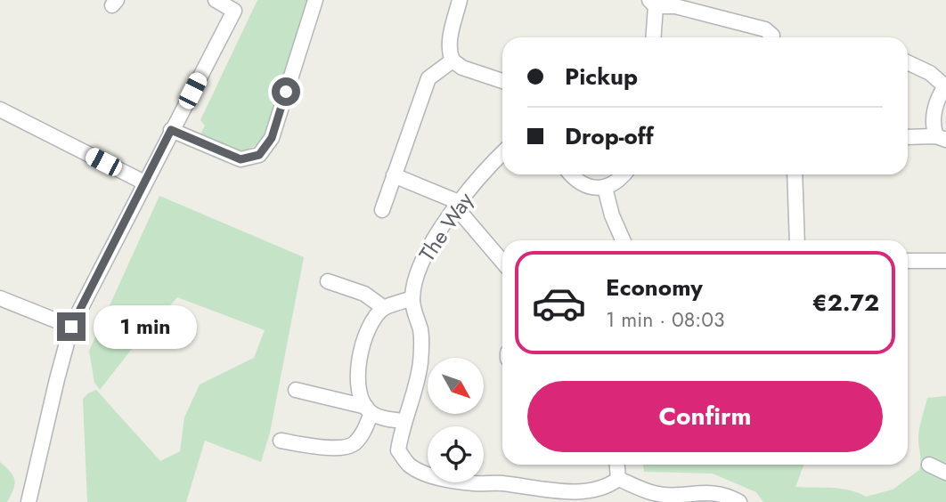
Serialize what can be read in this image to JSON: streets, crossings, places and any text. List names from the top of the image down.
{
  "streets": {
    "street": ["The Way"]
  },
  "north": "bottom right",
  "page": {
    "banner": ["Pickup", "Drop-off"],
    "list": [
      {
        "name": "Economy",
        "note": "1 min · 08:03",
        "value": "€2.72"
      }
    ],
    "bubble": "1 min",
    "buttons": "Confirm"
  }
}
